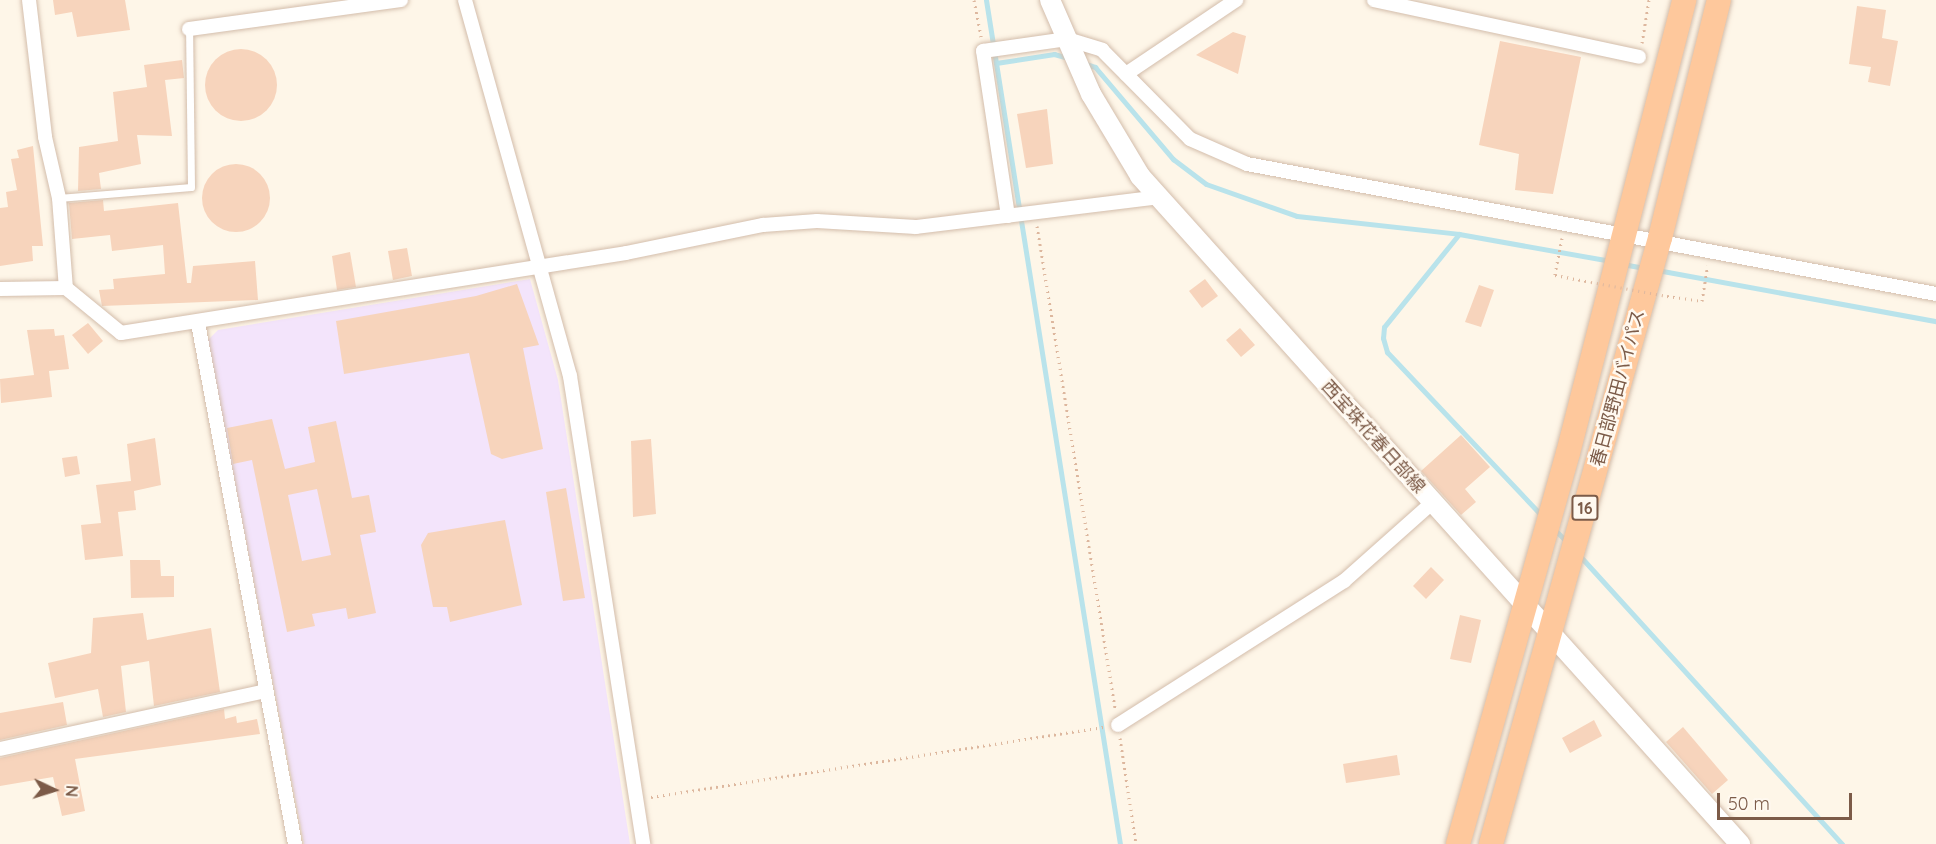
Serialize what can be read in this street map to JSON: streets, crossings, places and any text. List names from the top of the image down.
{
  "streets": {
    "highway": ["春日部野田バイパス", "16"],
    "main road": ["西宝珠花春日部線"]
  },
  "crossings": [
    ["春日部野田バイパス", "西宝珠花春日部線"]
  ],
  "scale_bar": "50 m",
  "north": "right"
}
